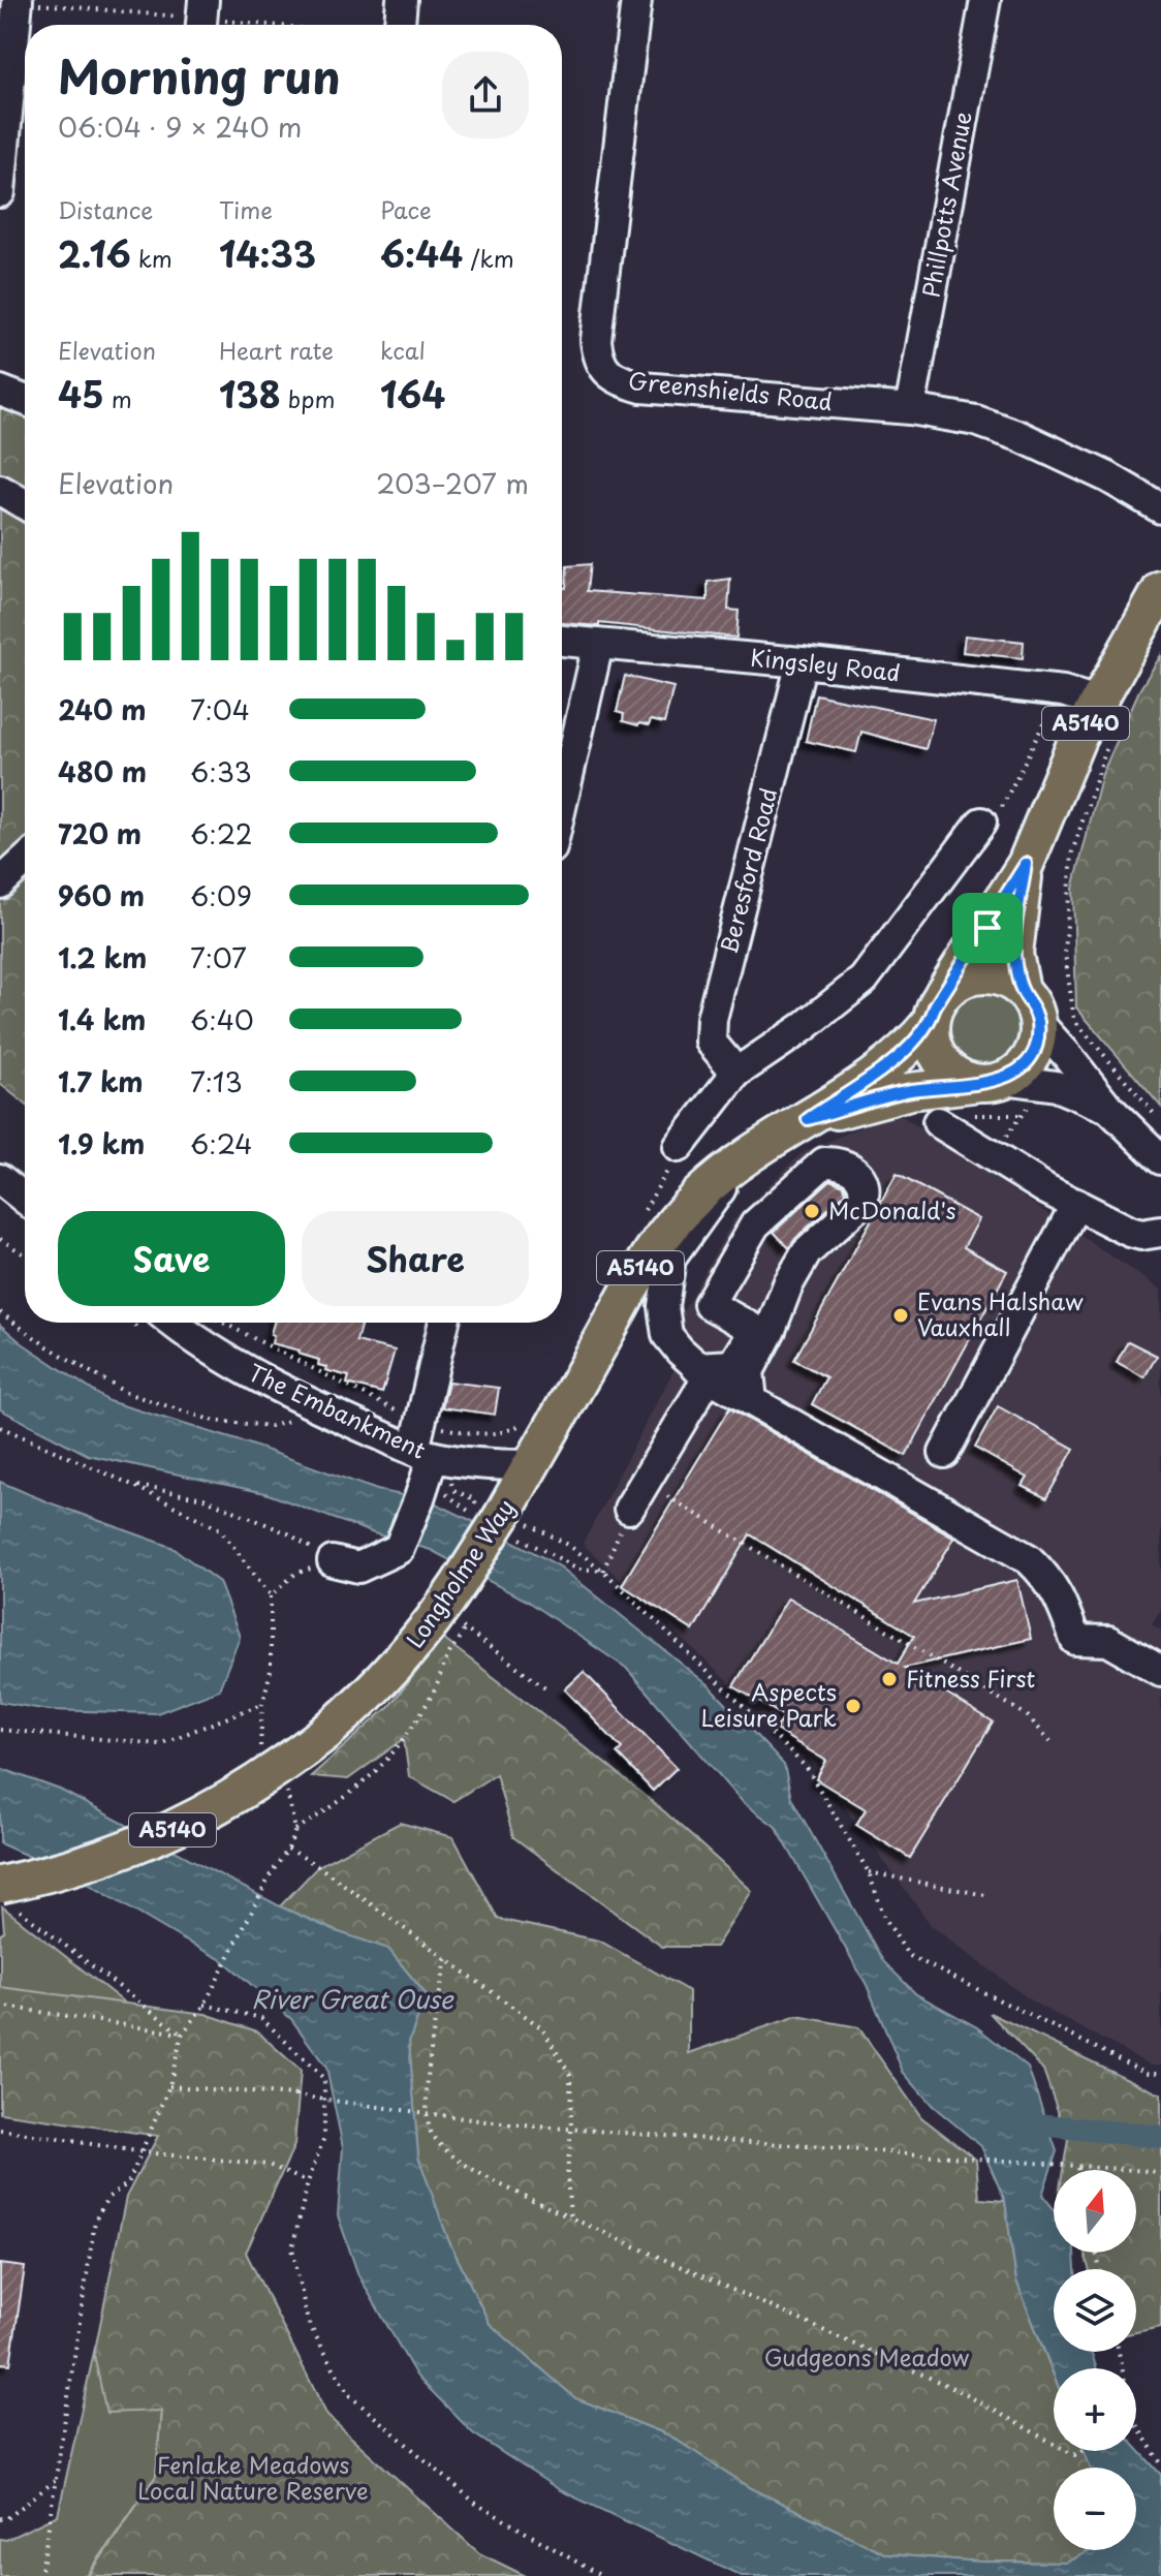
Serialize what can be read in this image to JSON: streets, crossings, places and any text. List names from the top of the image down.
{
  "streets": {
    "main road": ["A5140", "Longholme Way"],
    "street": [
      "Phillpotts Avenue",
      "Greenshields Road",
      "Kingsley Road",
      "Beresford Road",
      "The Embankment"
    ]
  },
  "crossings": [
    ["Phillpotts Avenue", "Greenshields Road"],
    ["Kingsley Road", "A5140"],
    ["Kingsley Road", "Beresford Road"],
    ["A5140", "The Embankment"],
    ["A5140", "Longholme Way"],
    ["The Embankment", "Longholme Way"]
  ],
  "water": ["River Great Ouse"],
  "parks": ["Gudgeons Meadow", "Fenlake Meadows Local Nature Reserve"],
  "places": [
    "McDonald's",
    "Evans Halshaw Vauxhall",
    "Fitness First",
    "Aspects Leisure Park"
  ],
  "north": "top",
  "page": {
    "heading": ["Morning run", "06:04 · 9 × 240 m"],
    "stats": [
      ["Distance", "2.16 km"],
      ["Time", "14:33"],
      ["Pace", "6:44 /km"],
      ["Elevation", "45 m"],
      ["Heart rate", "138 bpm"],
      ["kcal", "164"]
    ],
    "chart": ["Elevation", "203–207 m"],
    "list": [
      {
        "name": "240 m",
        "note": "7:04"
      },
      {
        "name": "480 m",
        "note": "6:33"
      },
      {
        "name": "720 m",
        "note": "6:22"
      },
      {
        "name": "960 m",
        "note": "6:09"
      },
      {
        "name": "1.2 km",
        "note": "7:07"
      },
      {
        "name": "1.4 km",
        "note": "6:40"
      },
      {
        "name": "1.7 km",
        "note": "7:13"
      },
      {
        "name": "1.9 km",
        "note": "6:24"
      }
    ],
    "buttons": ["Save", "Share"],
    "map_buttons": ["+", "−"]
  }
}
